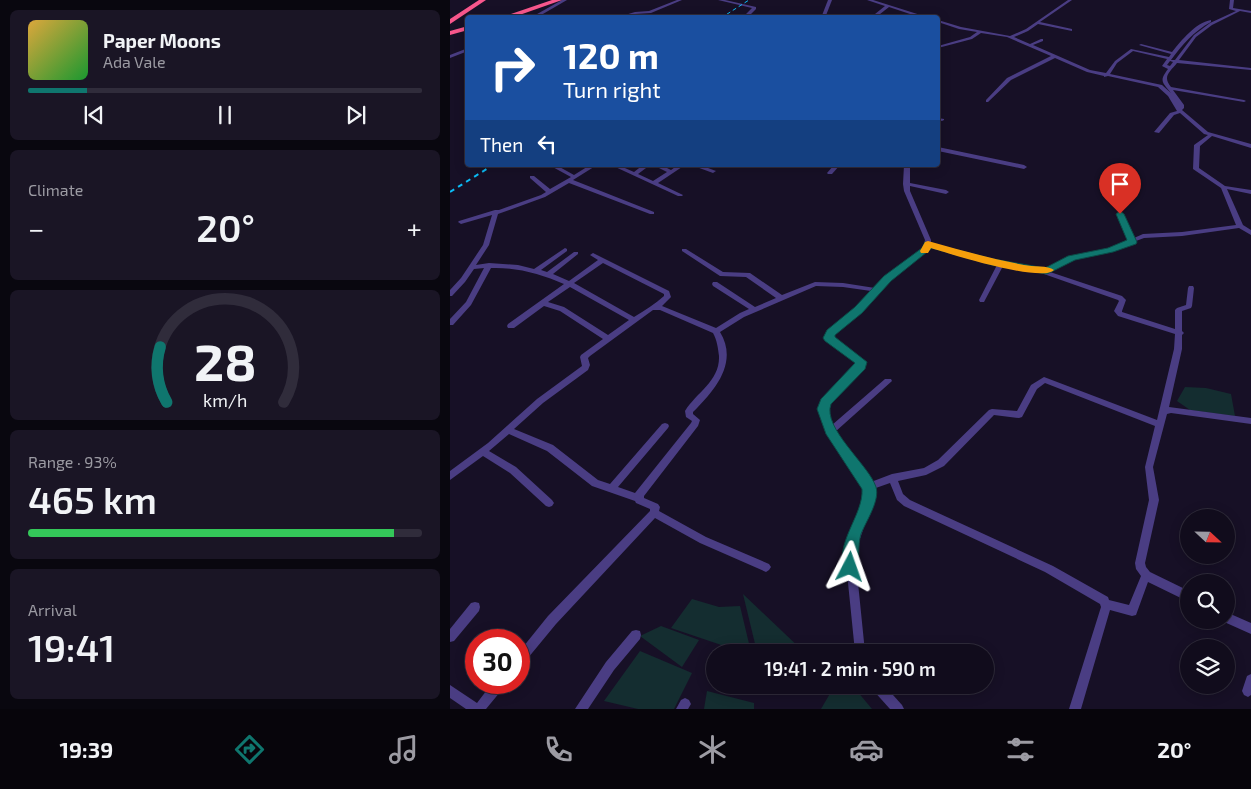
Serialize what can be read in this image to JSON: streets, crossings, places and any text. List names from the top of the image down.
{
  "north": "right",
  "page": {
    "turn": ["120 m", "Turn right"],
    "song": ["Paper Moons", "Ada Vale"],
    "then": "Then",
    "tile": [
      "Climate",
      ["Range · 93%", "465 km"],
      ["Arrival", "19:41"]
    ],
    "heat": ["−", "20°", "+"],
    "limit": "30",
    "trip": "19:41 · 2 min · 590 m",
    "tabs": ["19:39", "20°"],
    "gauge": ["28", "km/h"]
  }
}
